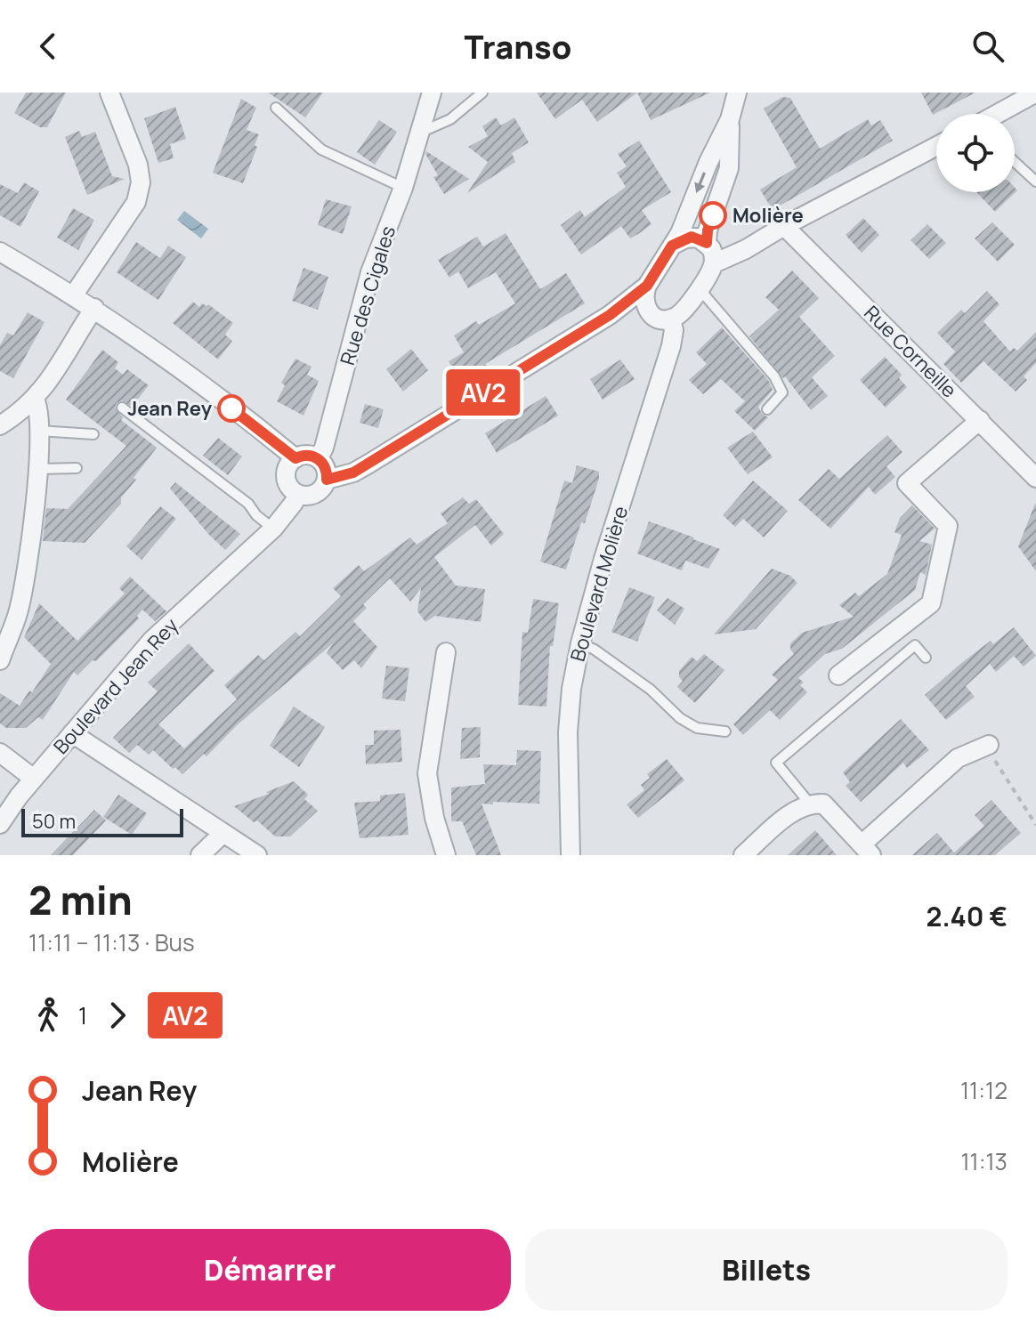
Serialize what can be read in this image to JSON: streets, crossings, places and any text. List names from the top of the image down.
{
  "streets": {
    "street": [
      "Rue des Cigales",
      "Rue Corneille",
      "Boulevard Molière",
      "Boulevard Jean Rey"
    ]
  },
  "crossings": [
    ["Rue des Cigales", "Boulevard Jean Rey"]
  ],
  "places": ["Molière", "Jean Rey"],
  "lines": ["bus line AV2"],
  "scale_bar": "50 m",
  "page": {
    "header": "Transo",
    "on_map": "AV2",
    "scale": "50 m",
    "heading": ["2 min", "11:11 – 11:13 · Bus", "2.40 €"],
    "legs": ["1", "AV2"],
    "list": [
      {
        "name": "Jean Rey",
        "value": "11:12"
      },
      {
        "name": "Molière",
        "value": "11:13"
      }
    ],
    "buttons": ["Démarrer", "Billets"]
  }
}
